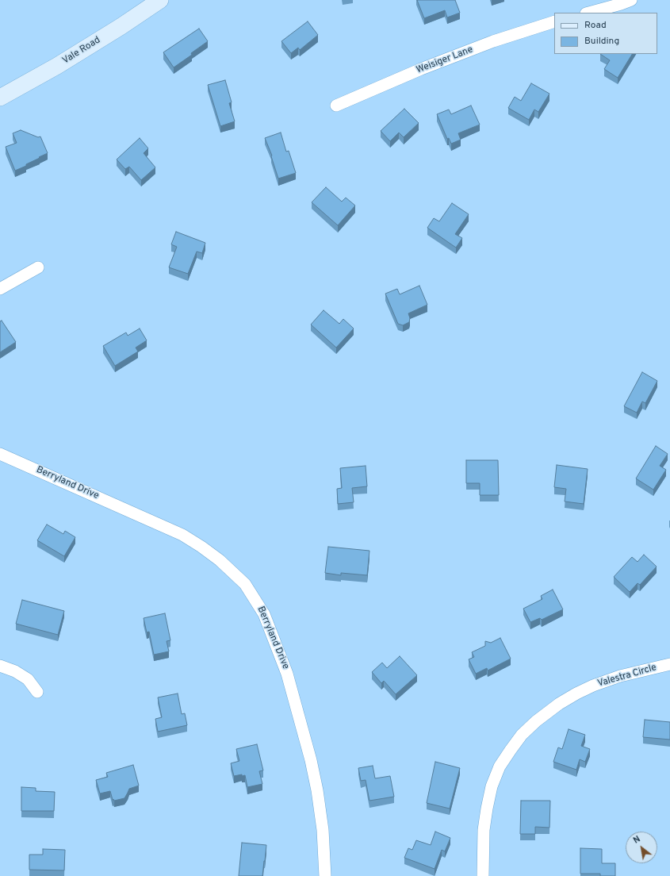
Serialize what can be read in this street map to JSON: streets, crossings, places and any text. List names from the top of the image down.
{
  "streets": {
    "main road": ["Vale Road"],
    "street": ["Weisiger Lane", "Berryland Drive", "Valestra Circle"]
  },
  "legend": ["Road", "Building"],
  "north": "top left"
}
